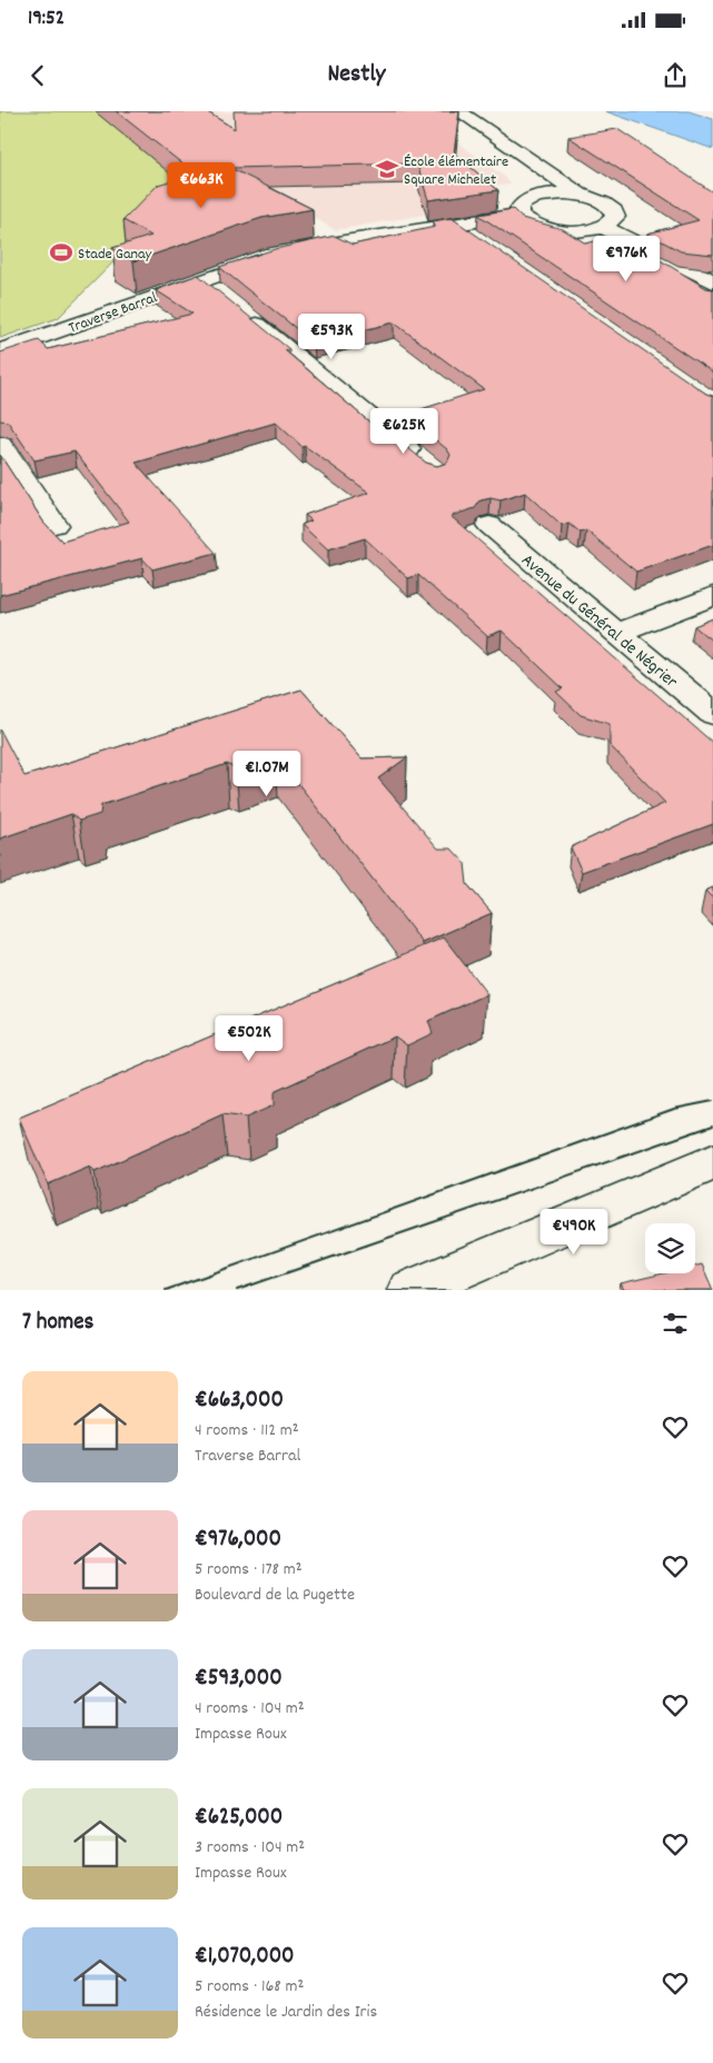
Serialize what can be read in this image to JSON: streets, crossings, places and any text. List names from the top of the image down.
{
  "streets": {
    "street": ["Traverse Barral", "Avenue du Général de Négrier"]
  },
  "places": {
    "school or university": ["École élémentaire Square Michelet"],
    "sports": ["Stade Ganay"]
  },
  "page": {
    "status": "19:52",
    "header": "Nestly",
    "price": [
      "€663K",
      "€976K",
      "€593K",
      "€625K",
      "€1.07M",
      "€502K",
      "€490K"
    ],
    "heading": "7 homes",
    "list": [
      {
        "name": "€663,000",
        "note": "4 rooms · 112 m² · Traverse Barral"
      },
      {
        "name": "€976,000",
        "note": "5 rooms · 178 m² · Boulevard de la Pugette"
      },
      {
        "name": "€593,000",
        "note": "4 rooms · 104 m² · Impasse Roux"
      },
      {
        "name": "€625,000",
        "note": "3 rooms · 104 m² · Impasse Roux"
      },
      {
        "name": "€1,070,000",
        "note": "5 rooms · 168 m² · Résidence le Jardin des Iris"
      }
    ]
  }
}
